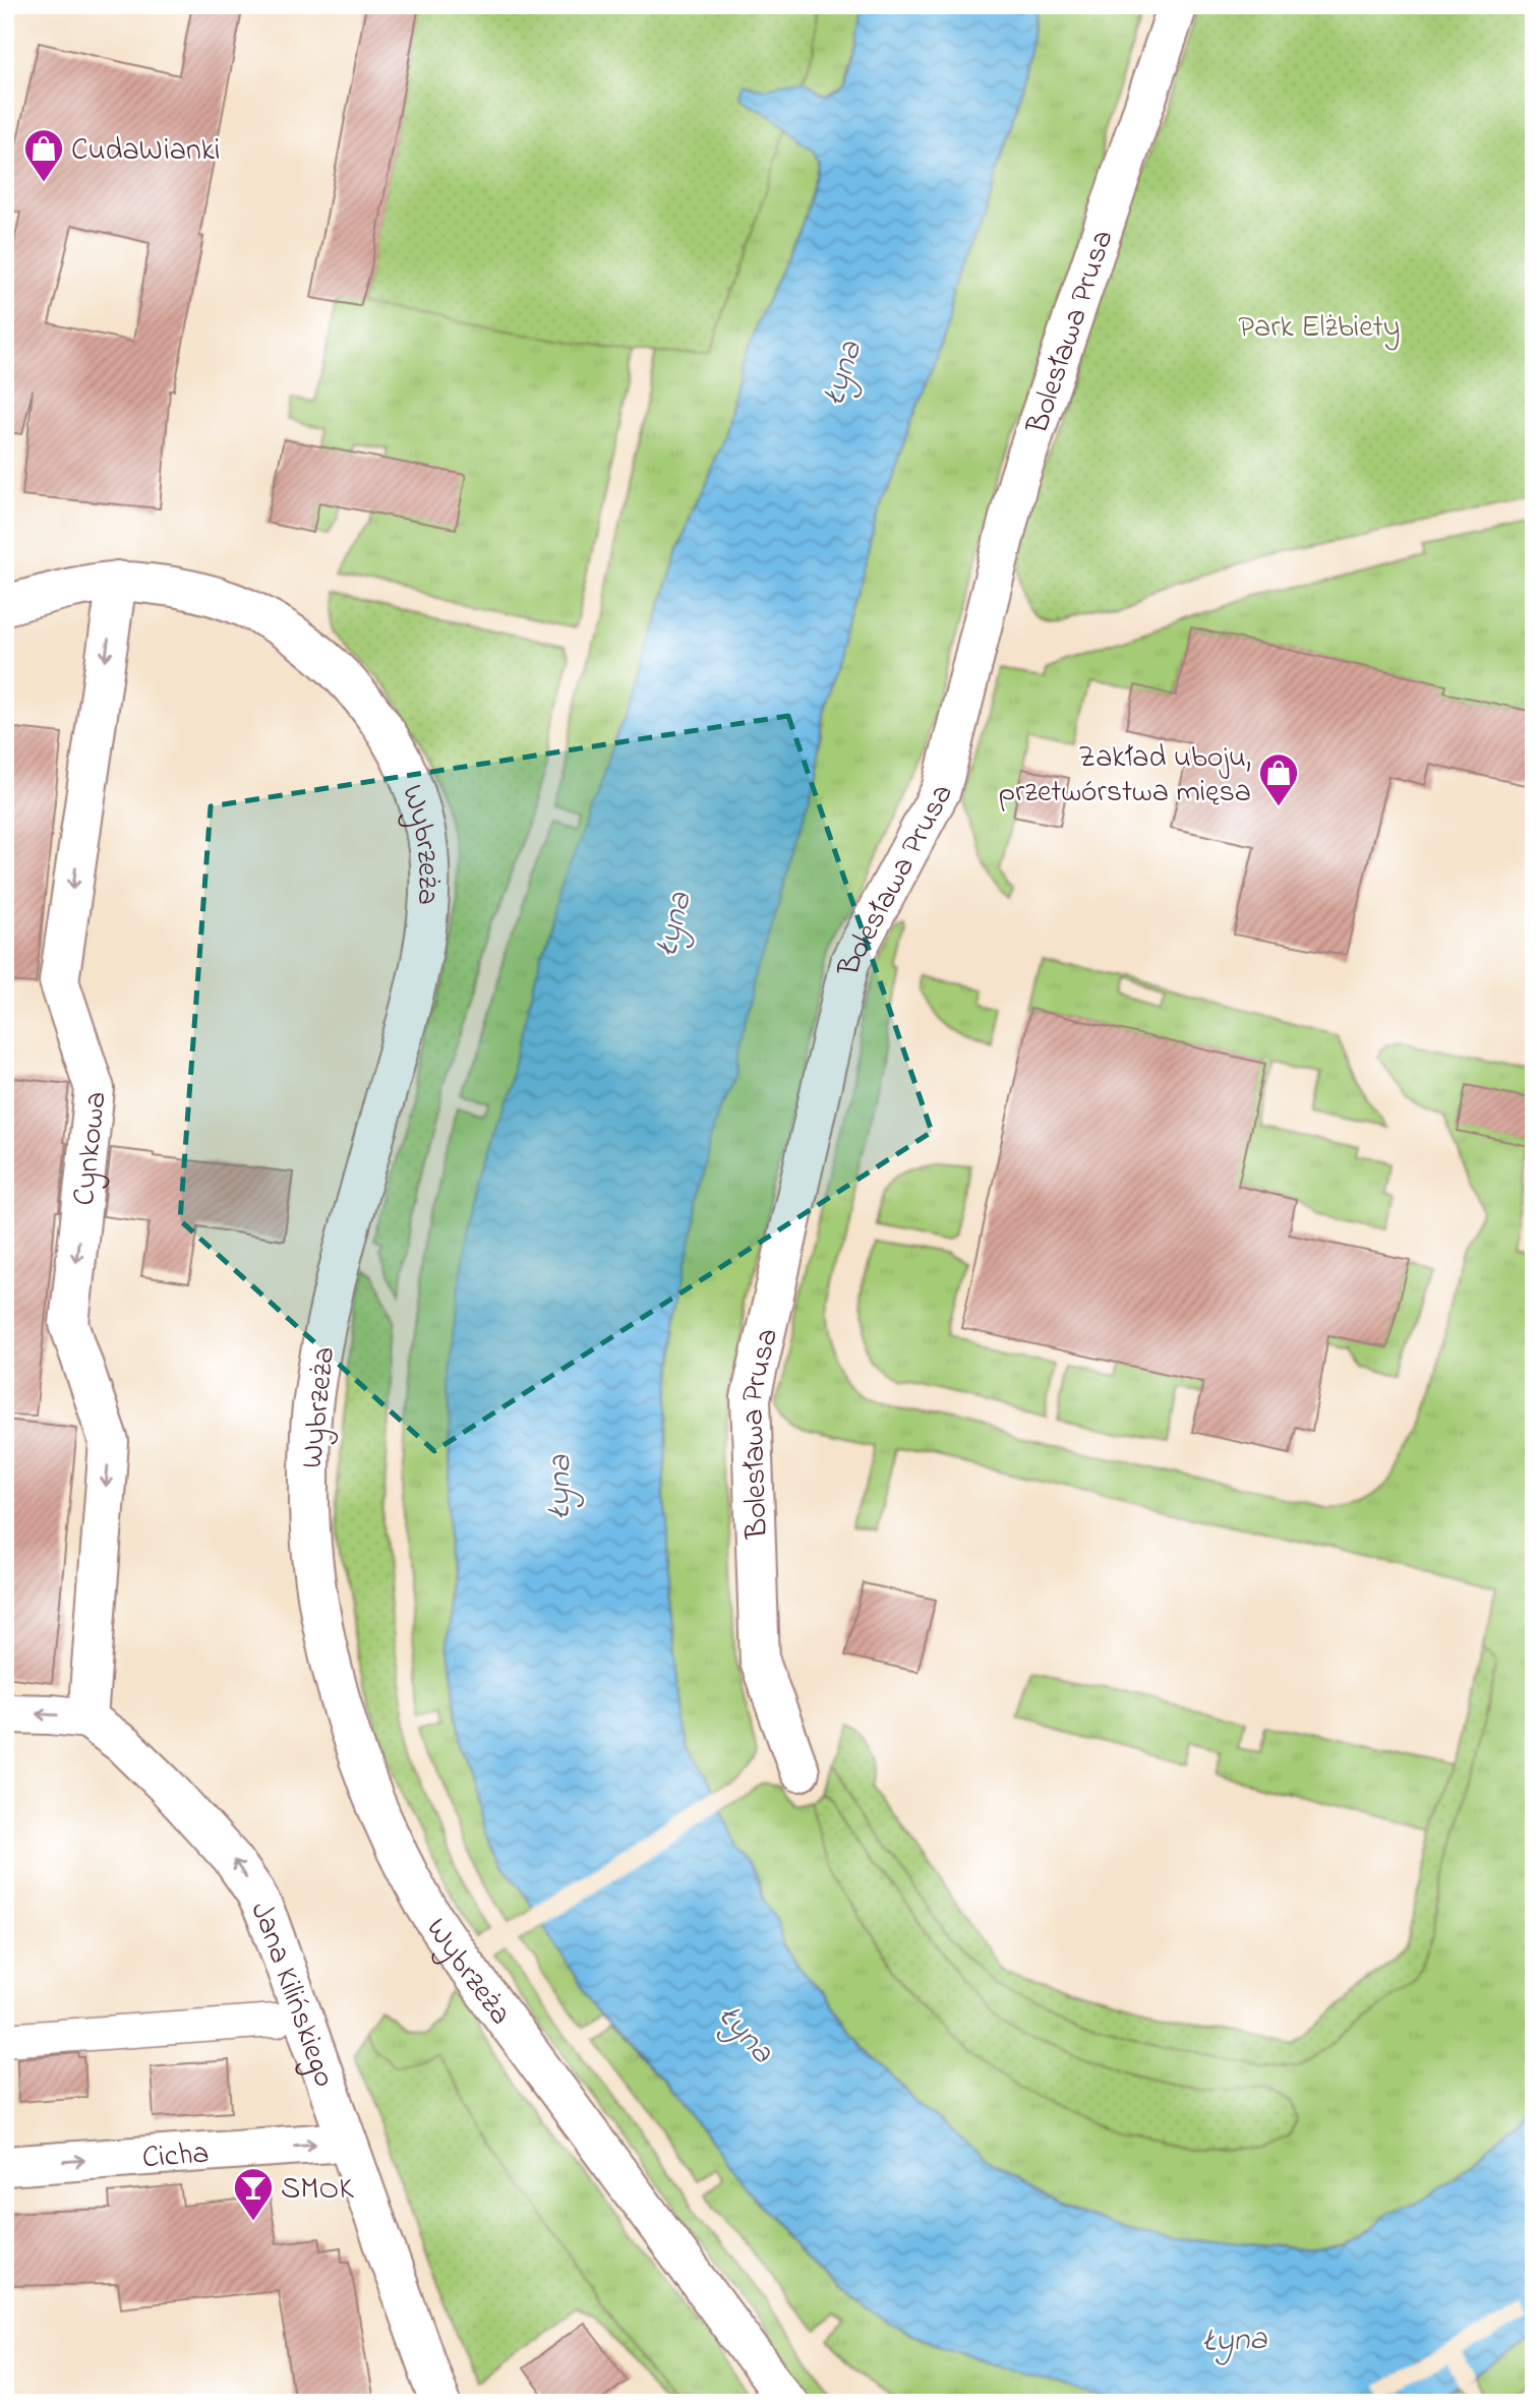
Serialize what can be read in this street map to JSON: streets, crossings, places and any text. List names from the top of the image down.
{
  "streets": {
    "street": [
      "Bolesława Prusa",
      "Wybrzeża",
      "Cynkowa",
      "Jana Kilińskiego",
      "Cicha"
    ]
  },
  "crossings": [
    ["Wybrzeża", "Cynkowa"],
    ["Cynkowa", "Jana Kilińskiego"],
    ["Jana Kilińskiego", "Cicha"]
  ],
  "one_way": ["Cynkowa", "Jana Kilińskiego"],
  "water": ["Łyna"],
  "parks": ["Park Elżbiety"],
  "places": {
    "shop": ["CudaWianki", "Zakład uboju, przetwórstwa mięsa"],
    "bar": ["SMOK"]
  }
}
